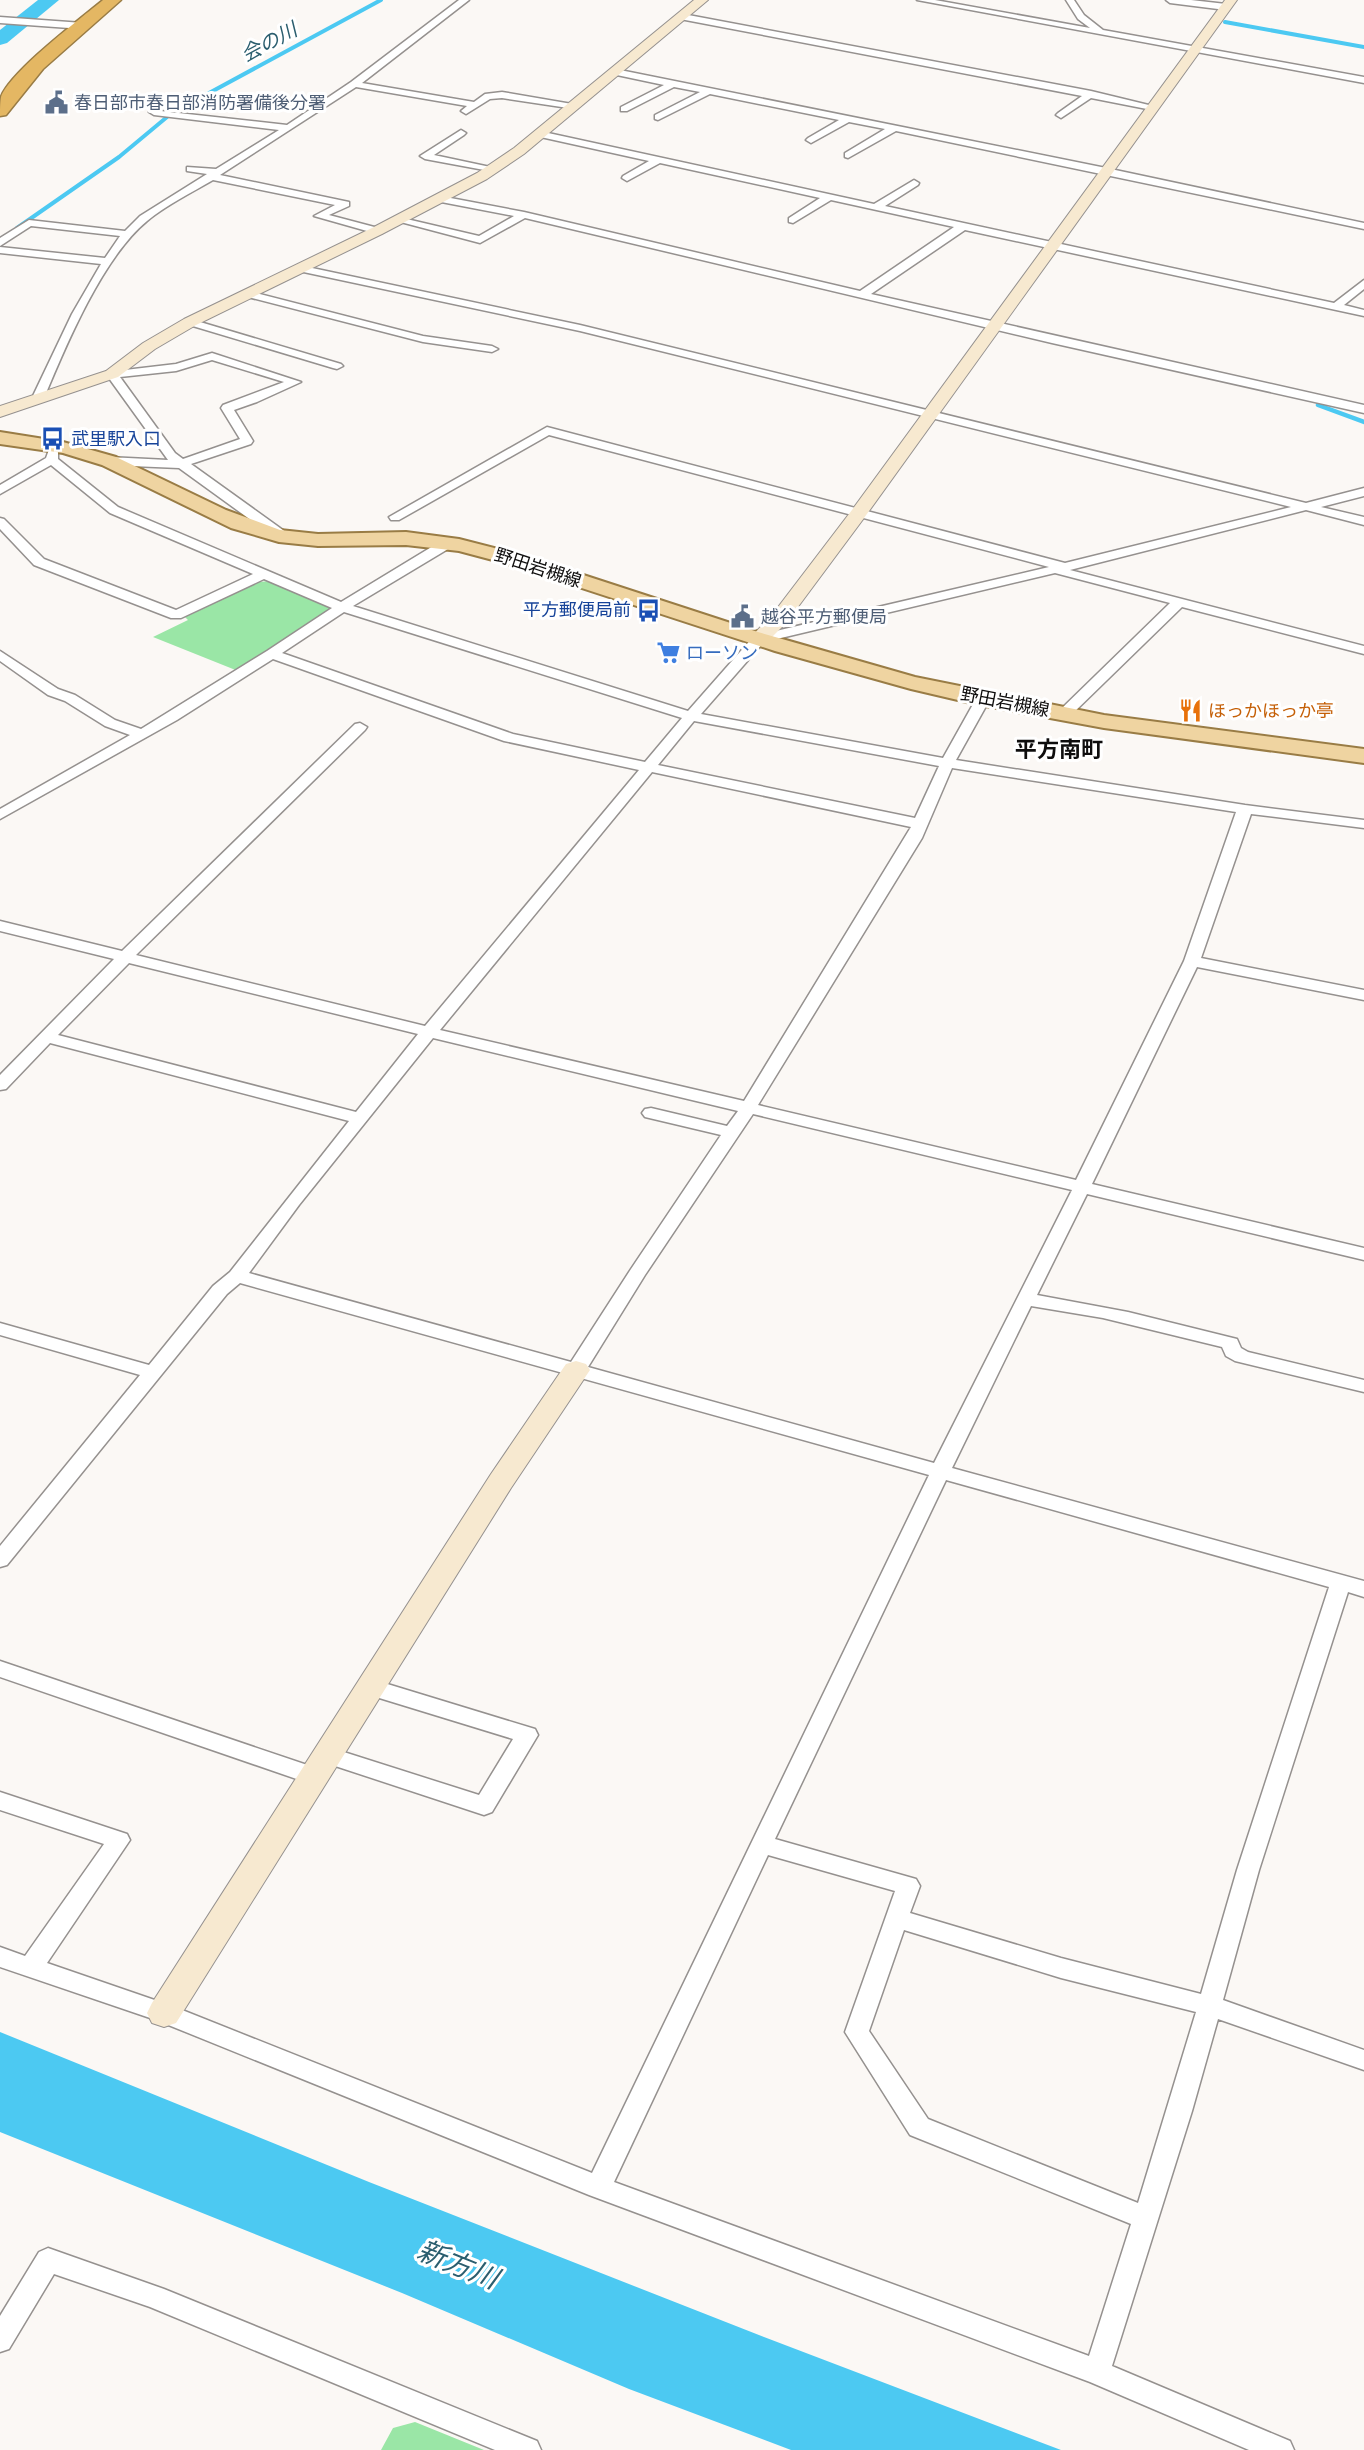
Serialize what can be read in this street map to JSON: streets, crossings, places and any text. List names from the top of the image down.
{
  "streets": {
    "main road": ["野田岩槻線"]
  },
  "districts": ["平方南町"],
  "water": ["会の川", "新方川"],
  "places": {
    "public building": ["春日部市春日部消防署備後分署", "越谷平方郵便局"],
    "bus stop": ["武里駅入口", "平方郵便局前"],
    "supermarket": ["ローソン"],
    "restaurant": ["ほっかほっか亭"]
  }
}
